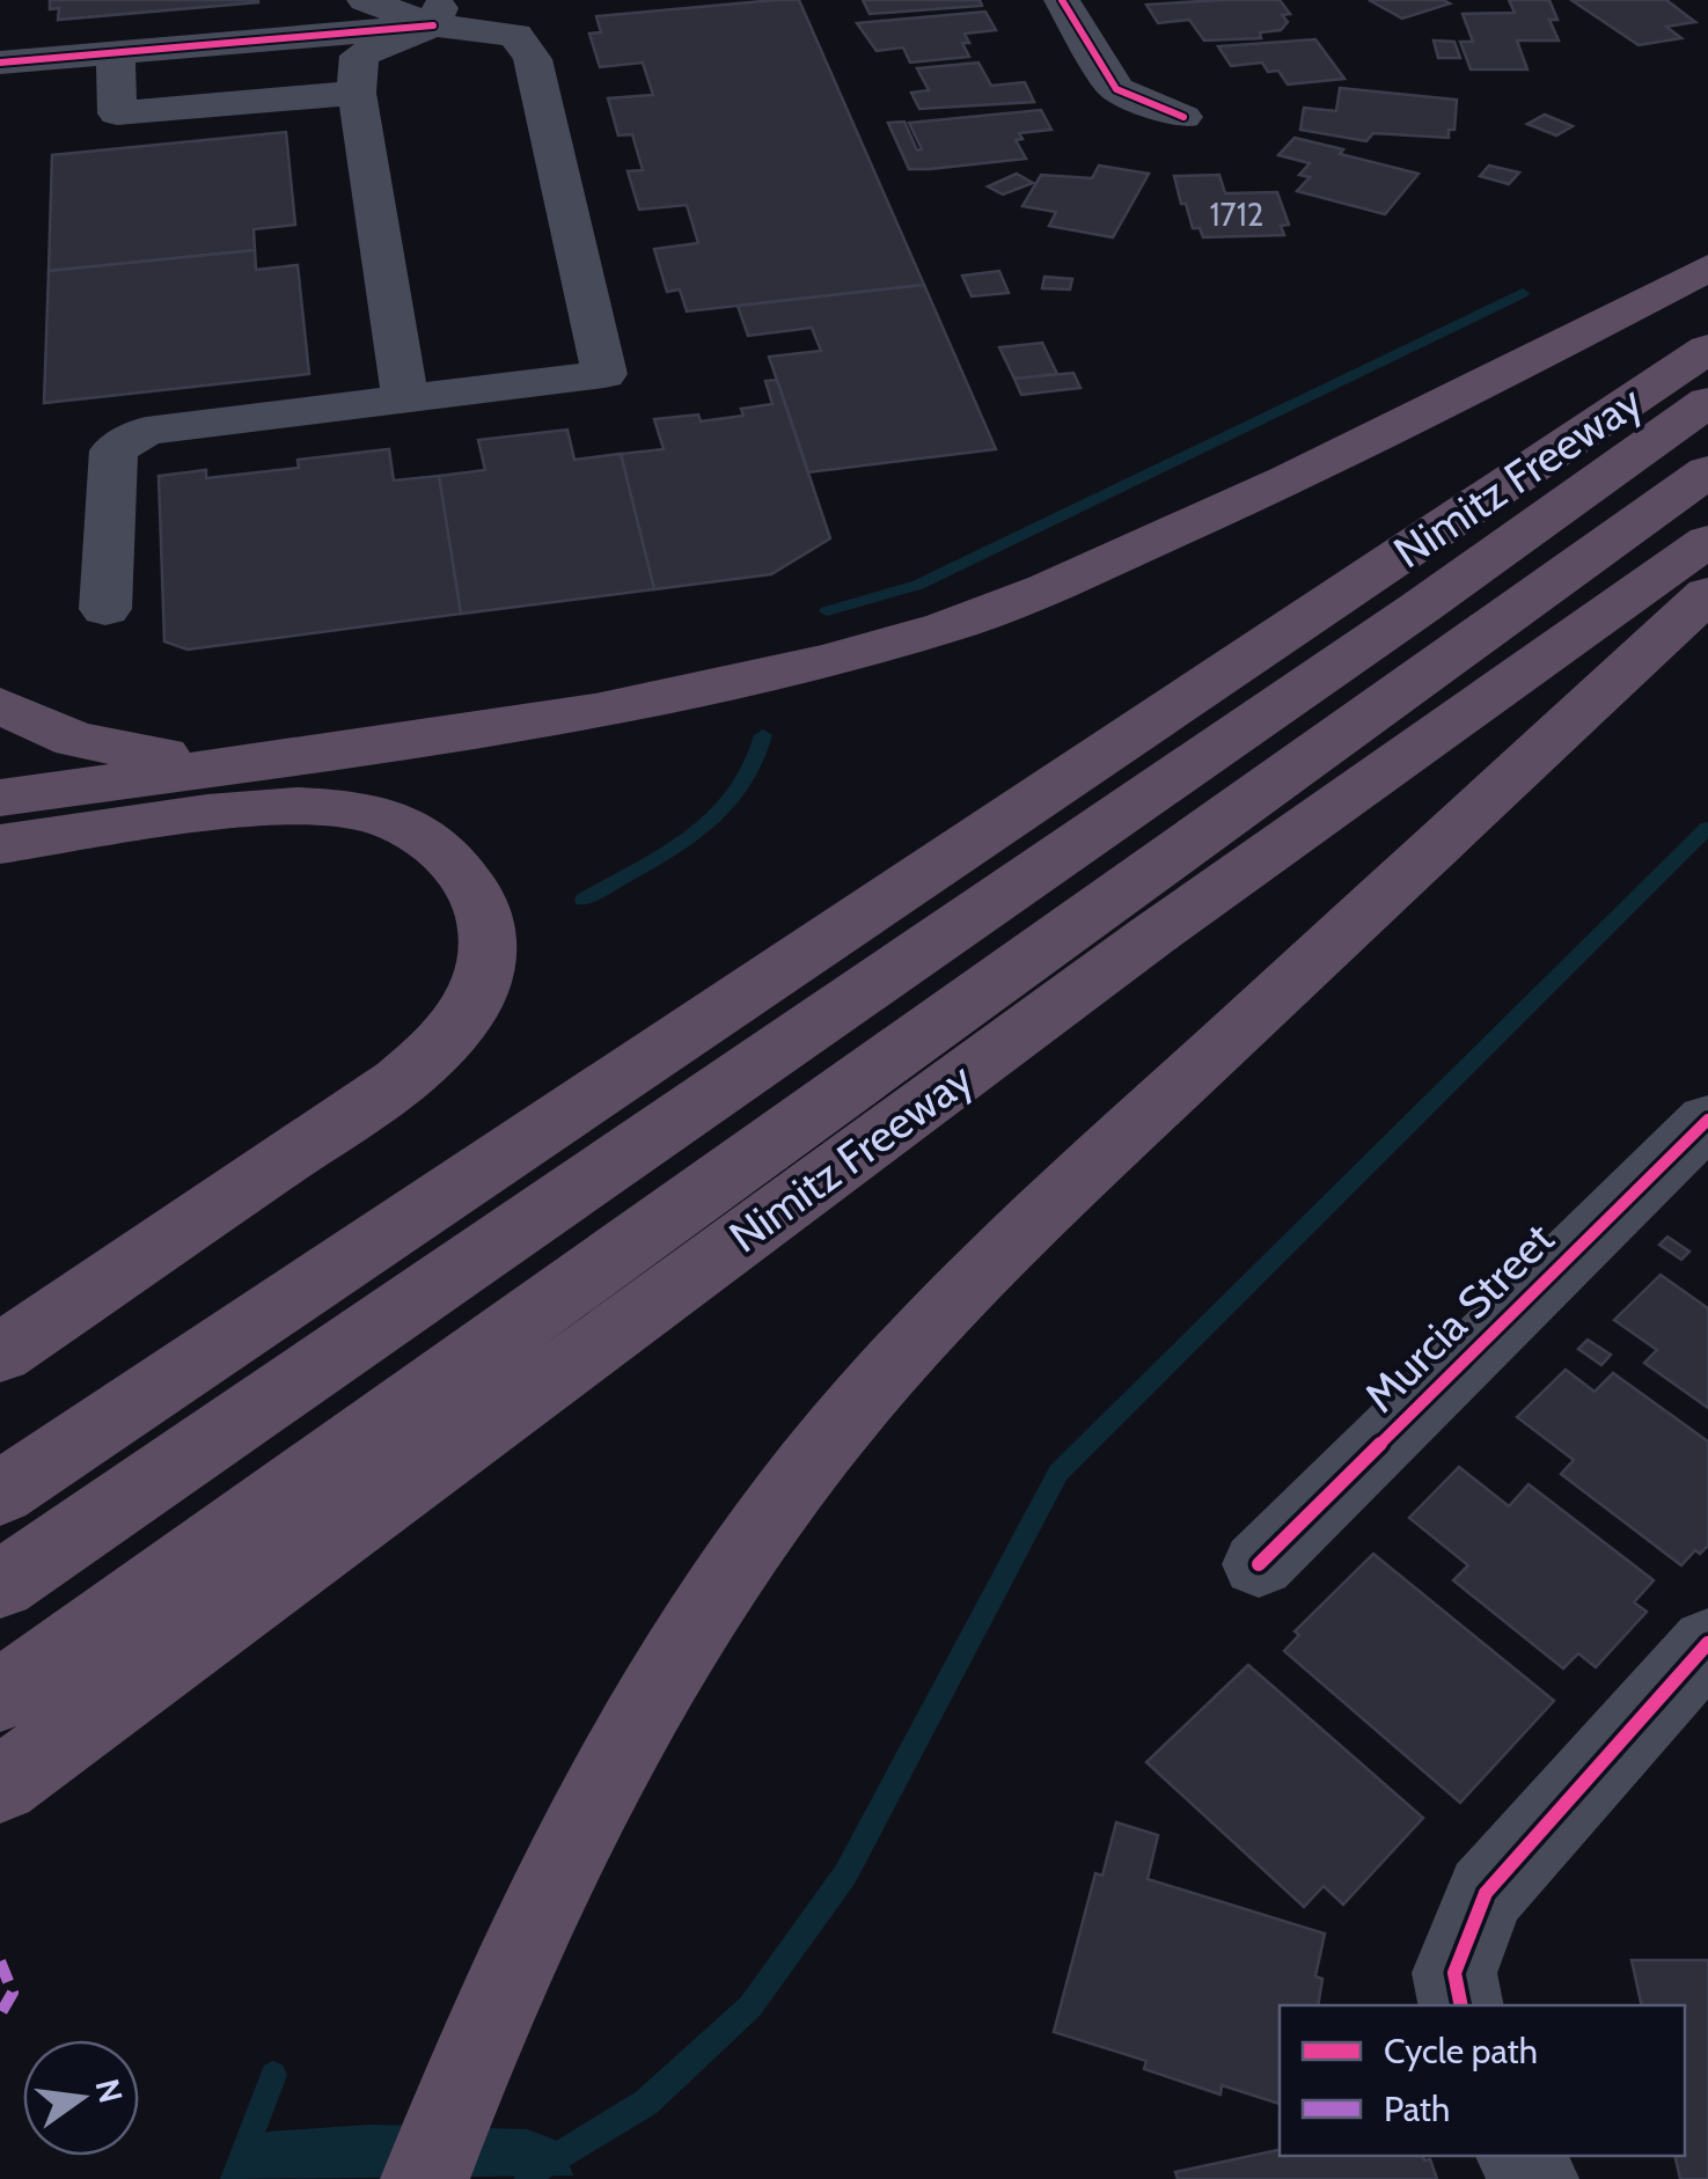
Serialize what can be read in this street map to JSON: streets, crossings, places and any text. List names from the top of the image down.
{
  "streets": {
    "highway": ["Nimitz Freeway"],
    "street": ["Murcia Street"]
  },
  "house_numbers": ["1712"],
  "legend": ["Cycle path", "Path"],
  "north": "right"
}
